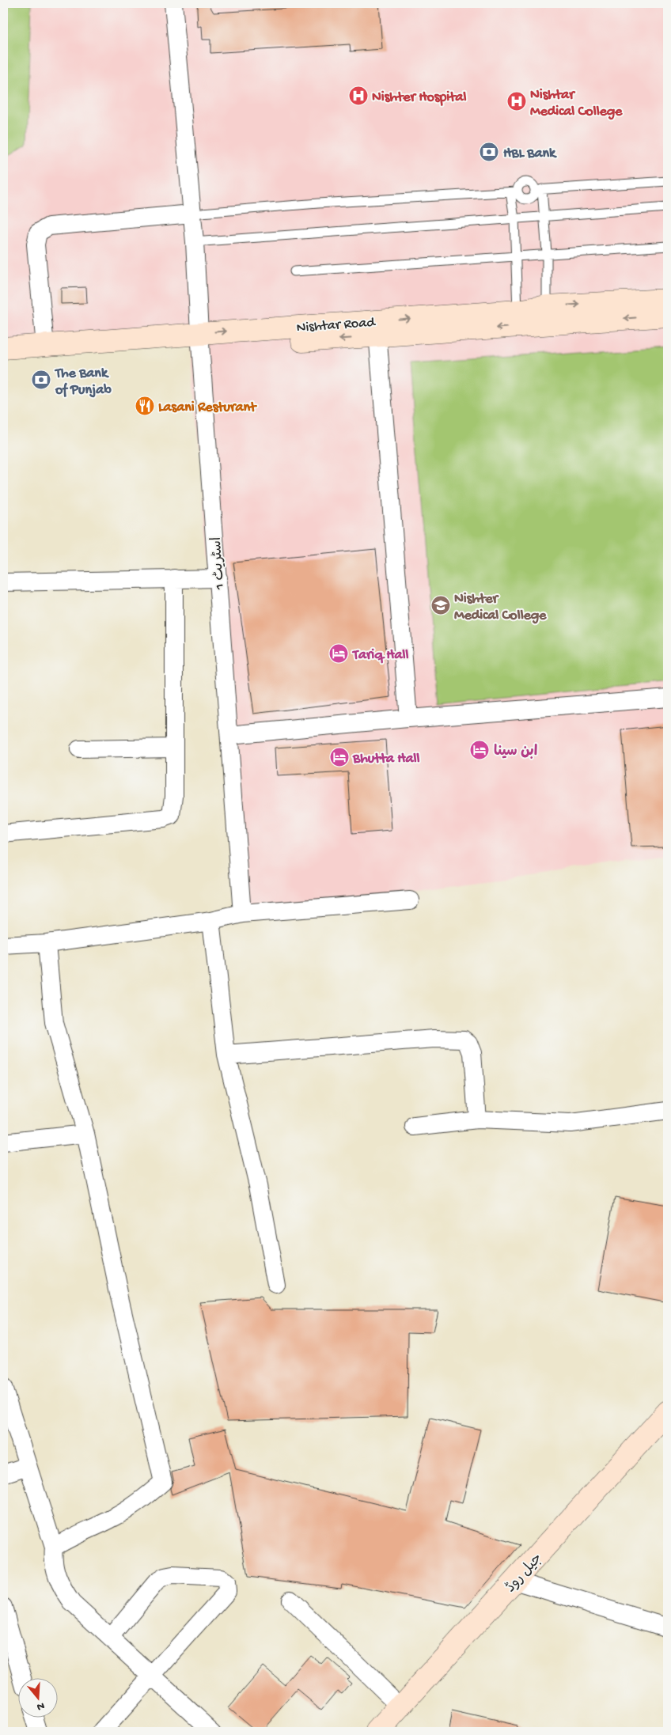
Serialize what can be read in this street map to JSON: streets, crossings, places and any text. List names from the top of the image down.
{
  "streets": {
    "main road": ["Nishtar Road", "جیل روڈ"],
    "street": ["اسٹریٹ 1"]
  },
  "crossings": [
    ["Nishtar Road", "اسٹریٹ 1"]
  ],
  "places": {
    "hospital": ["Nishter Hospital", "Nishtar Medical College"],
    "bank": ["HBL Bank", "The Bank of Punjab"],
    "restaurant": ["Lasani Resturant"],
    "school or university": ["Nishter Medical College"],
    "hotel": ["Tariq Hall", "ابن سینا", "Bhutta Hall"]
  },
  "north": "bottom"
}
